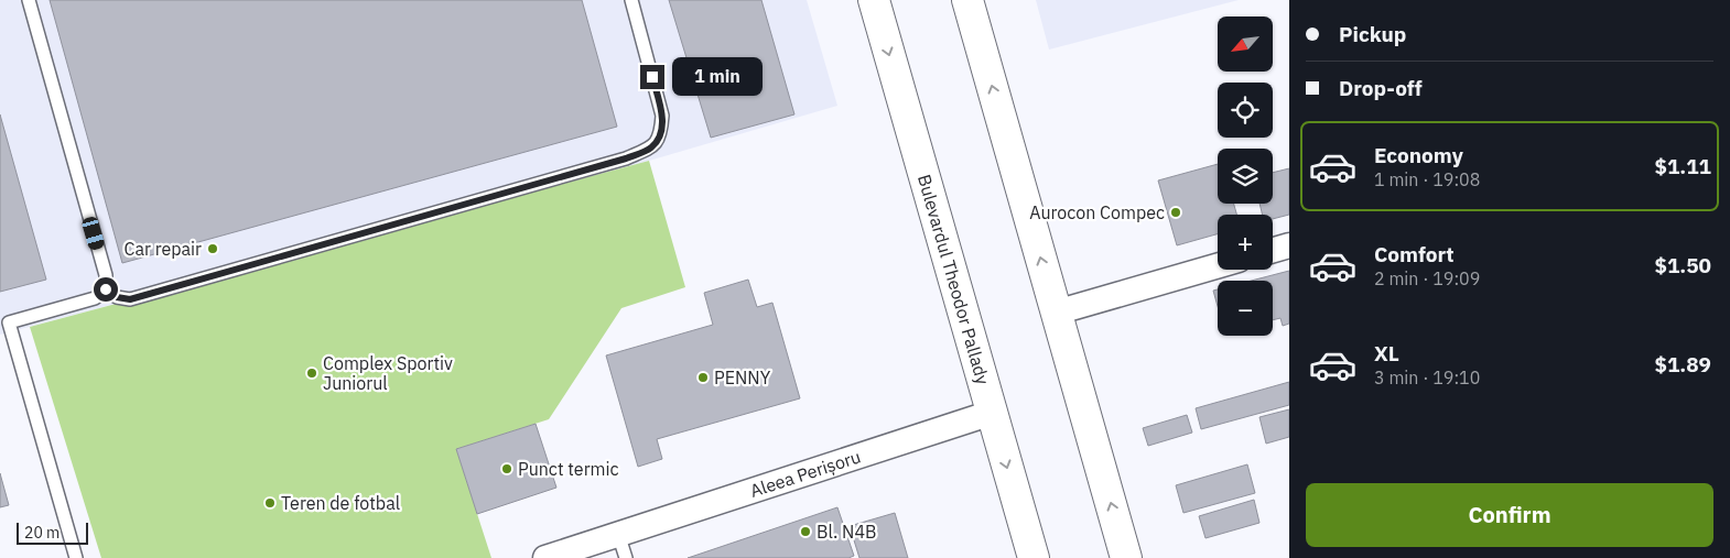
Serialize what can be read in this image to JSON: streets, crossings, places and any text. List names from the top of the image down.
{
  "streets": {
    "main road": ["Bulevardul Theodor Pallady"],
    "street": ["Aleea Perișoru"]
  },
  "crossings": [
    ["Bulevardul Theodor Pallady", "Aleea Perișoru"]
  ],
  "places": [
    "Aurocon Compec",
    "Car repair",
    "Complex Sportiv Juniorul",
    "PENNY",
    "Punct termic",
    "Teren de fotbal",
    "Bl. N4B"
  ],
  "scale_bar": "20 m",
  "north": "bottom left",
  "page": {
    "banner": ["Pickup", "Drop-off"],
    "map_buttons": ["+", "−"],
    "bubble": "1 min",
    "list": [
      {
        "name": "Economy",
        "note": "1 min · 19:08",
        "value": "$1.11"
      },
      {
        "name": "Comfort",
        "note": "2 min · 19:09",
        "value": "$1.50"
      },
      {
        "name": "XL",
        "note": "3 min · 19:10",
        "value": "$1.89"
      }
    ],
    "buttons": "Confirm",
    "scale": "20 m"
  }
}
